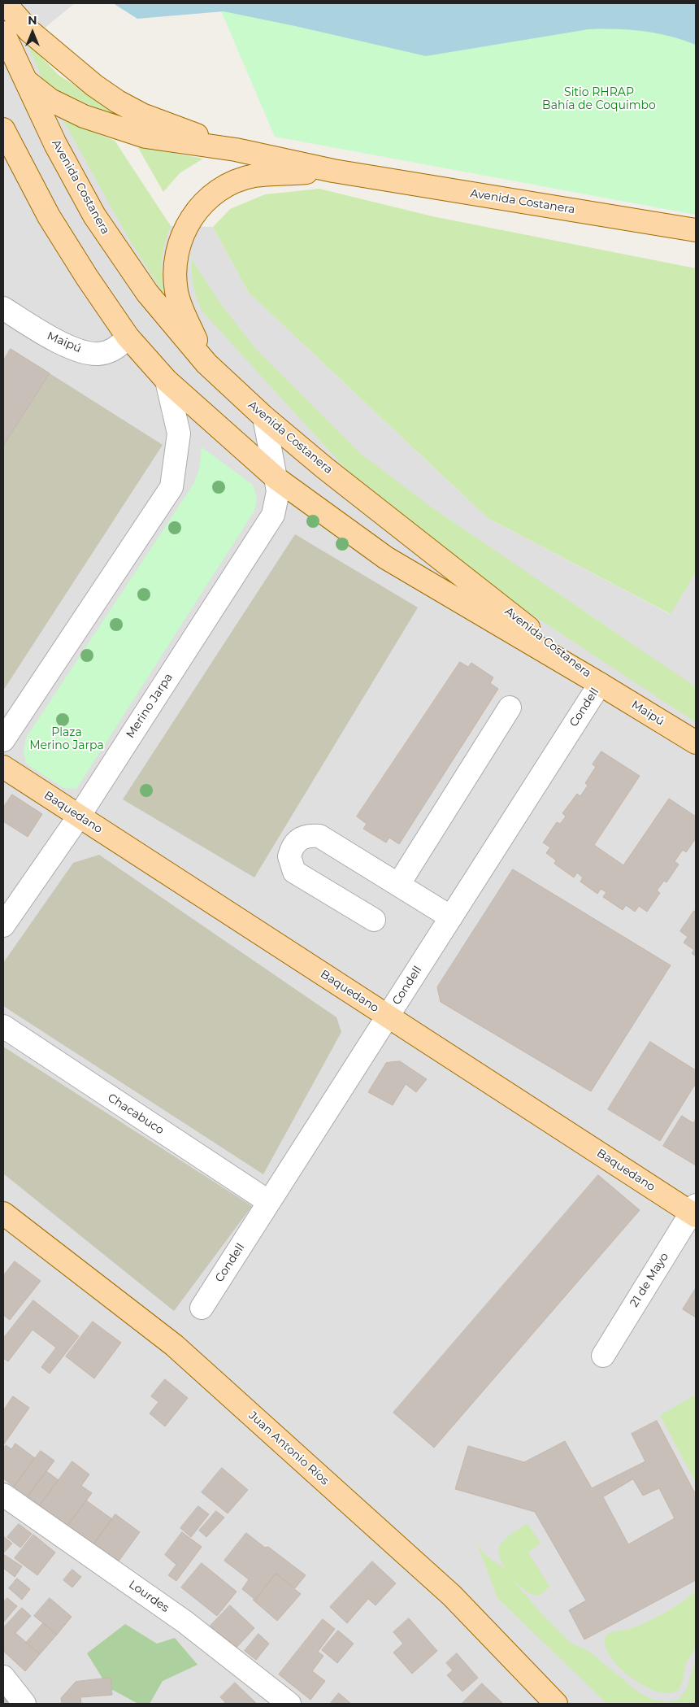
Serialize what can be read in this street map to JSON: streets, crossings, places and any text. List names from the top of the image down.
{
  "streets": {
    "main road": [
      "Avenida Costanera",
      "Maipú",
      "Baquedano",
      "Juan Antonio Ríos"
    ],
    "street": [
      "Merino Jarpa",
      "Condell",
      "Chacabuco",
      "21 de Mayo",
      "Lourdes"
    ]
  },
  "crossings": [
    ["Avenida Costanera", "Maipú"],
    ["Avenida Costanera", "Merino Jarpa"],
    ["Avenida Costanera", "Condell"],
    ["Maipú", "Condell"],
    ["Merino Jarpa", "Baquedano"],
    ["Condell", "Baquedano"],
    ["Condell", "Chacabuco"],
    ["Baquedano", "21 de Mayo"]
  ],
  "parks": ["Sitio RHRAP Bahía de Coquimbo", "Plaza Merino Jarpa"],
  "north": "top"
}
